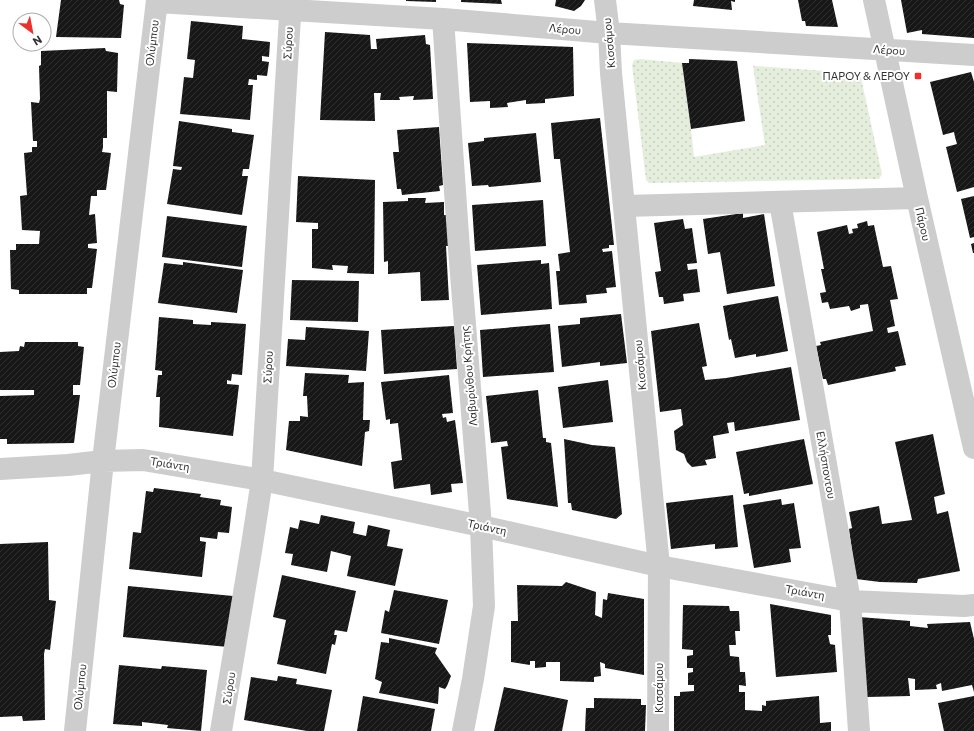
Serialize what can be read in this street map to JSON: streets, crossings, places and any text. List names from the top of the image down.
{
  "streets": {
    "street": [
      "Λέρου",
      "Ολύμπου",
      "Σύρου",
      "Κισσάμου",
      "Πάρου",
      "Λαβυρίνθου Κρήτης",
      "Τριάντη",
      "Ελλήσποντου"
    ]
  },
  "crossings": [
    ["Λέρου", "Ολύμπου"],
    ["Λέρου", "Σύρου"],
    ["Λέρου", "Κισσάμου"],
    ["Λέρου", "Πάρου"],
    ["Λέρου", "Λαβυρίνθου Κρήτης"],
    ["Ολύμπου", "Τριάντη"],
    ["Σύρου", "Τριάντη"],
    ["Κισσάμου", "Τριάντη"],
    ["Λαβυρίνθου Κρήτης", "Τριάντη"],
    ["Τριάντη", "Ελλήσποντου"]
  ],
  "places": {
    "transit": ["ΠΑΡΟΥ & ΛΕΡΟΥ"]
  },
  "north": "bottom right"
}
